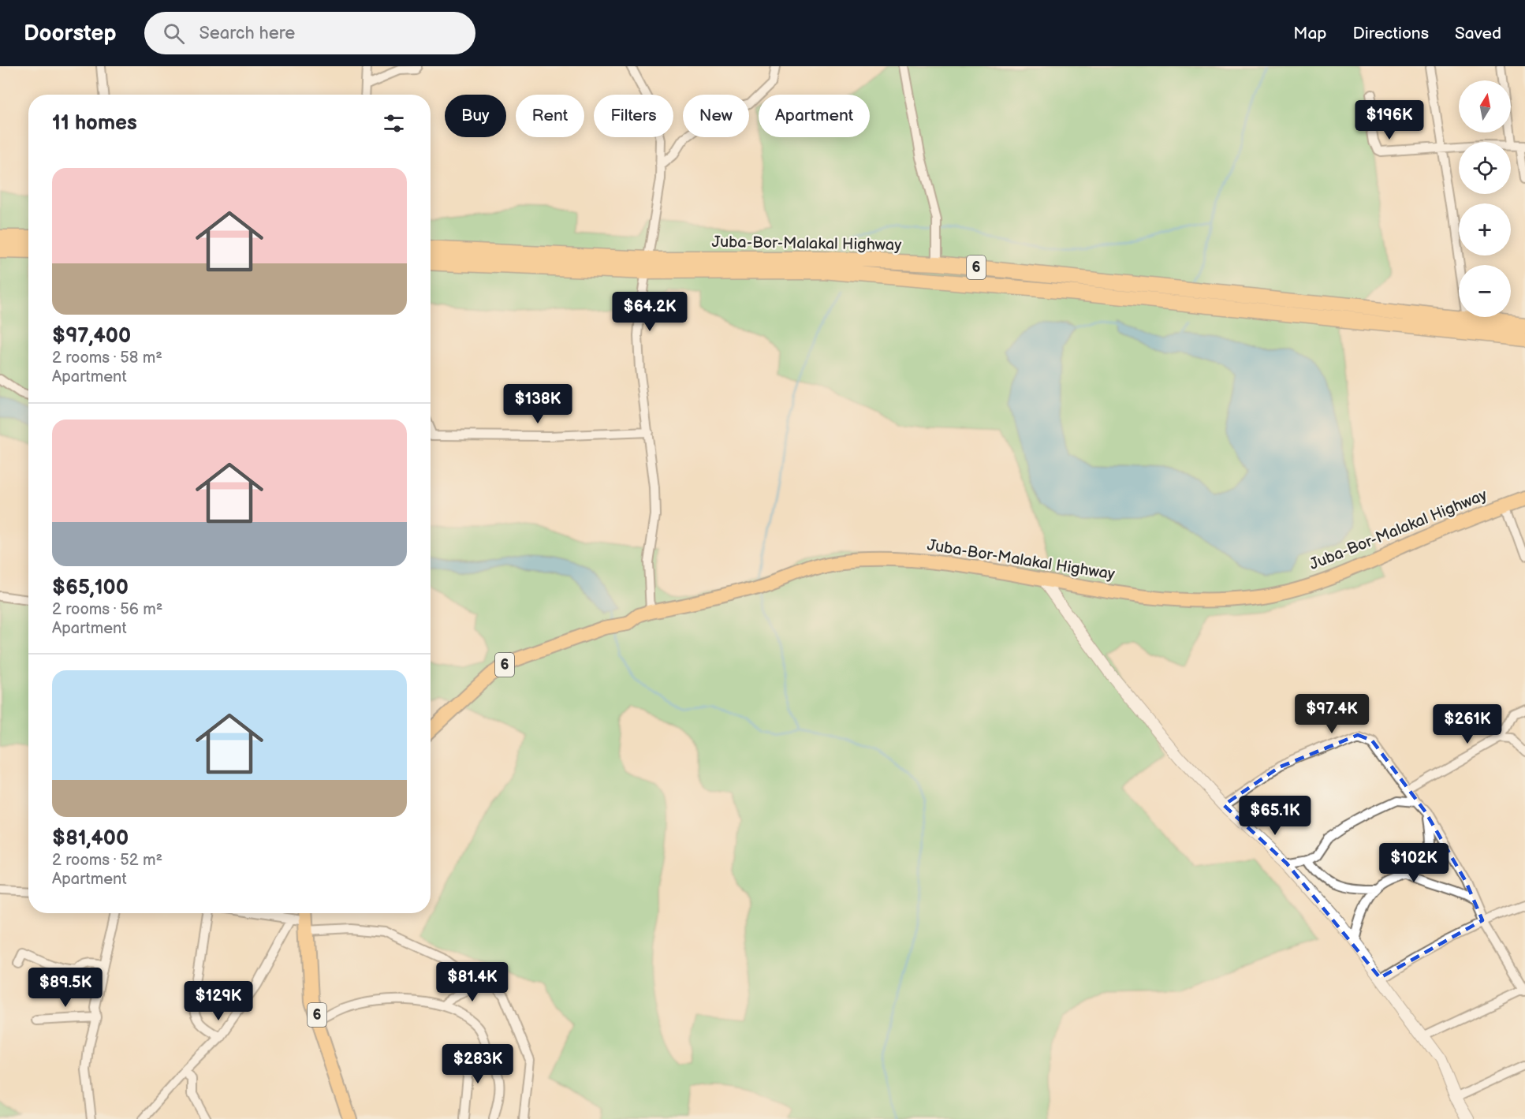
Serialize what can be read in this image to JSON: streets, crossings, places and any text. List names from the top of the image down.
{
  "streets": {
    "highway": ["Juba-Bor-Malakal Highway", "6"]
  },
  "north": "top",
  "page": {
    "header": "Doorstep",
    "search": "Search here",
    "nav": ["Map", "Directions", "Saved"],
    "map_buttons": ["+", "−"],
    "chip": [
      "Buy",
      "Rent",
      "Filters",
      "New",
      "Apartment"
    ],
    "heading": "11 homes",
    "price": [
      "$196K",
      "$64.2K",
      "$138K",
      "$97.4K",
      "$261K",
      "$65.1K",
      "$102K",
      "$81.4K",
      "$89.5K",
      "$129K",
      "$283K"
    ],
    "list": [
      {
        "name": "$97,400",
        "note": "2 rooms · 58 m² · Apartment"
      },
      {
        "name": "$65,100",
        "note": "2 rooms · 56 m² · Apartment"
      },
      {
        "name": "$81,400",
        "note": "2 rooms · 52 m² · Apartment"
      }
    ]
  }
}
